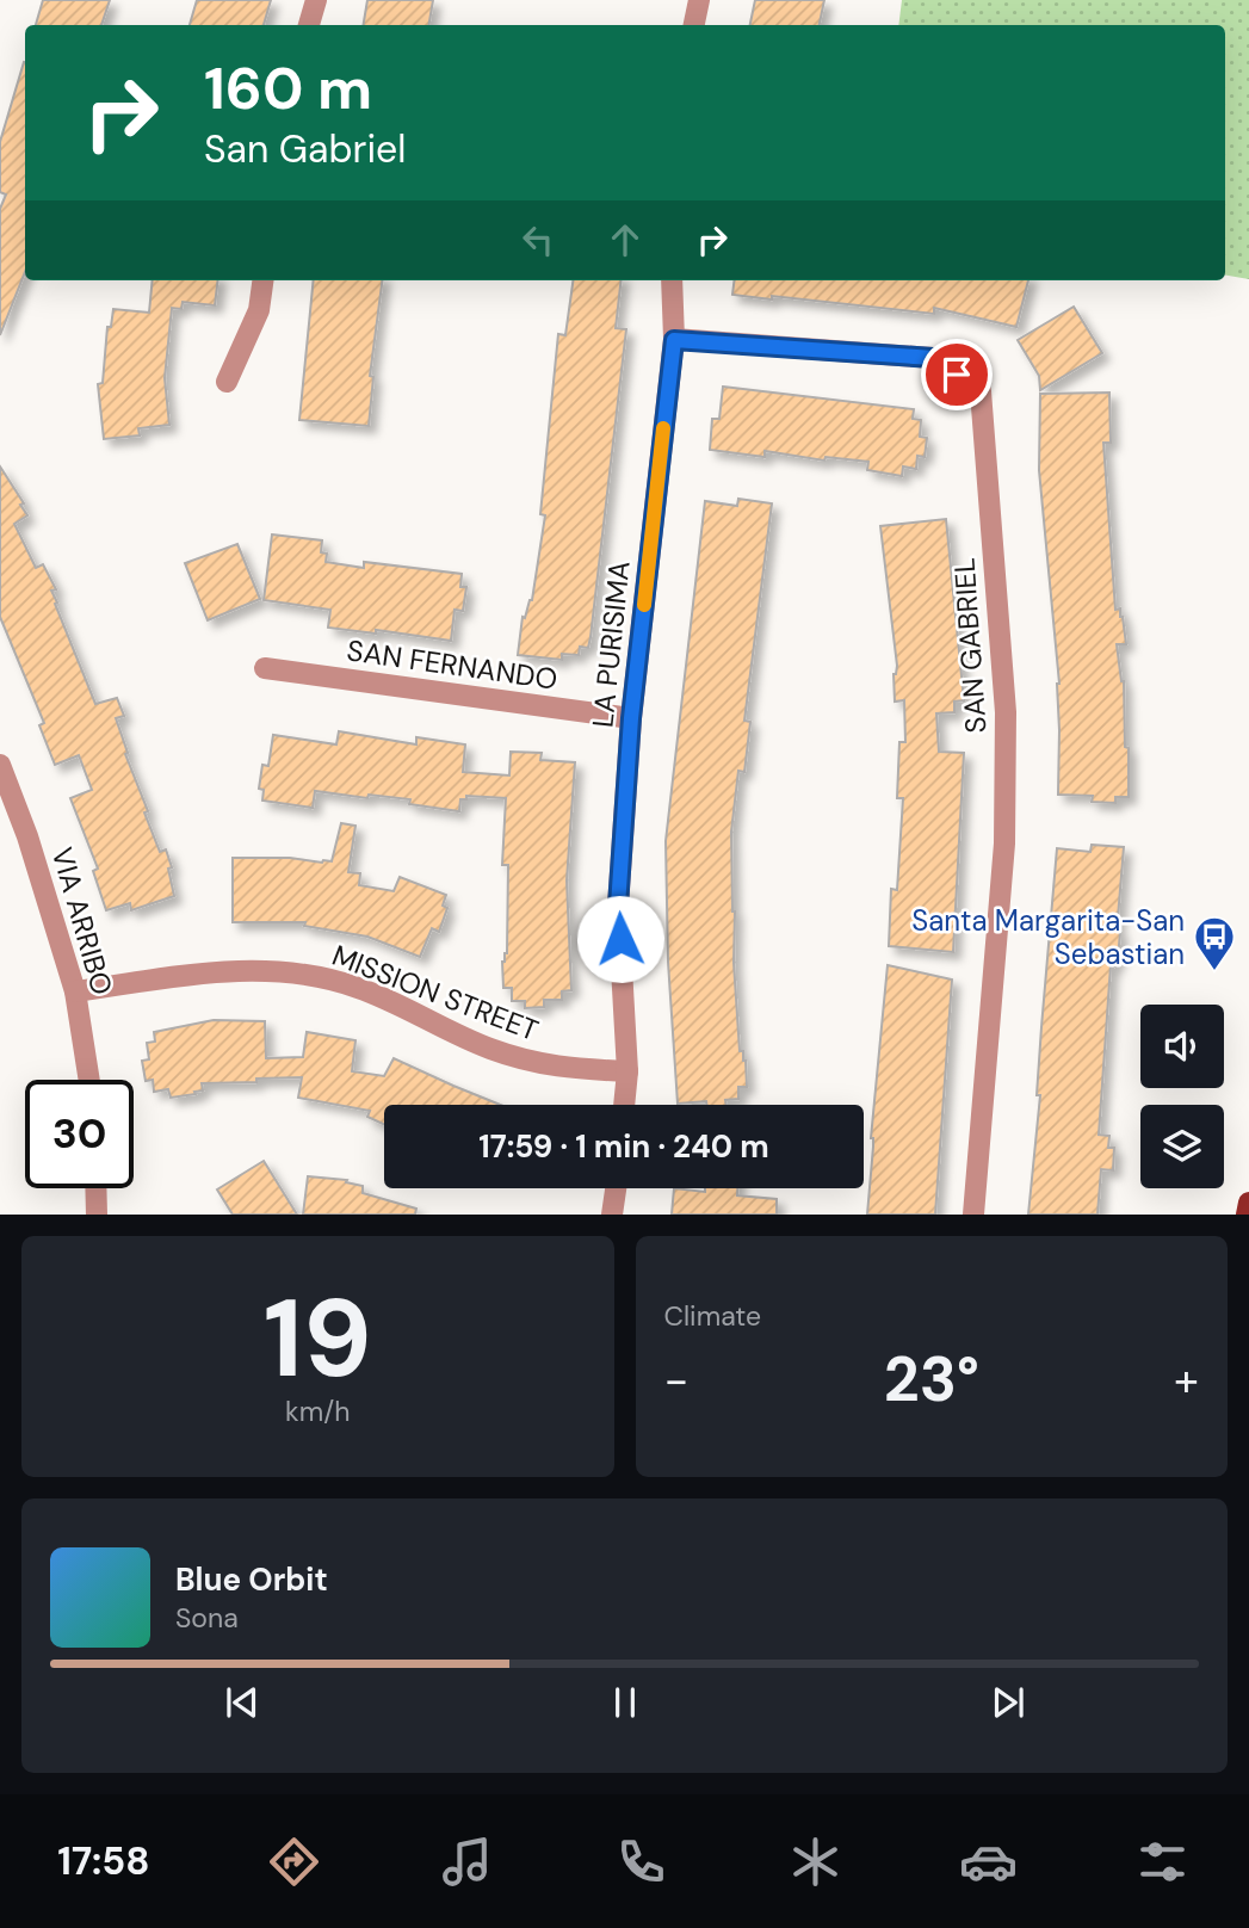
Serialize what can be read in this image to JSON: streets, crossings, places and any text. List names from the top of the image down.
{
  "streets": {
    "street": [
      "LA PURISIMA",
      "SAN GABRIEL",
      "SAN FERNANDO",
      "VIA ARRIBO",
      "MISSION STREET"
    ]
  },
  "crossings": [
    ["LA PURISIMA", "SAN GABRIEL"],
    ["LA PURISIMA", "SAN FERNANDO"],
    ["LA PURISIMA", "MISSION STREET"],
    ["VIA ARRIBO", "MISSION STREET"]
  ],
  "places": {
    "bus stop": ["Santa Margarita-San Sebastian"]
  },
  "page": {
    "turn": ["160 m", "San Gabriel"],
    "limit": "30",
    "trip": "17:59 · 1 min · 240 m",
    "tile": [
      ["19", "km/h"],
      "Climate"
    ],
    "heat": ["−", "23°", "+"],
    "song": ["Blue Orbit", "Sona"],
    "tabs": "17:58"
  }
}
